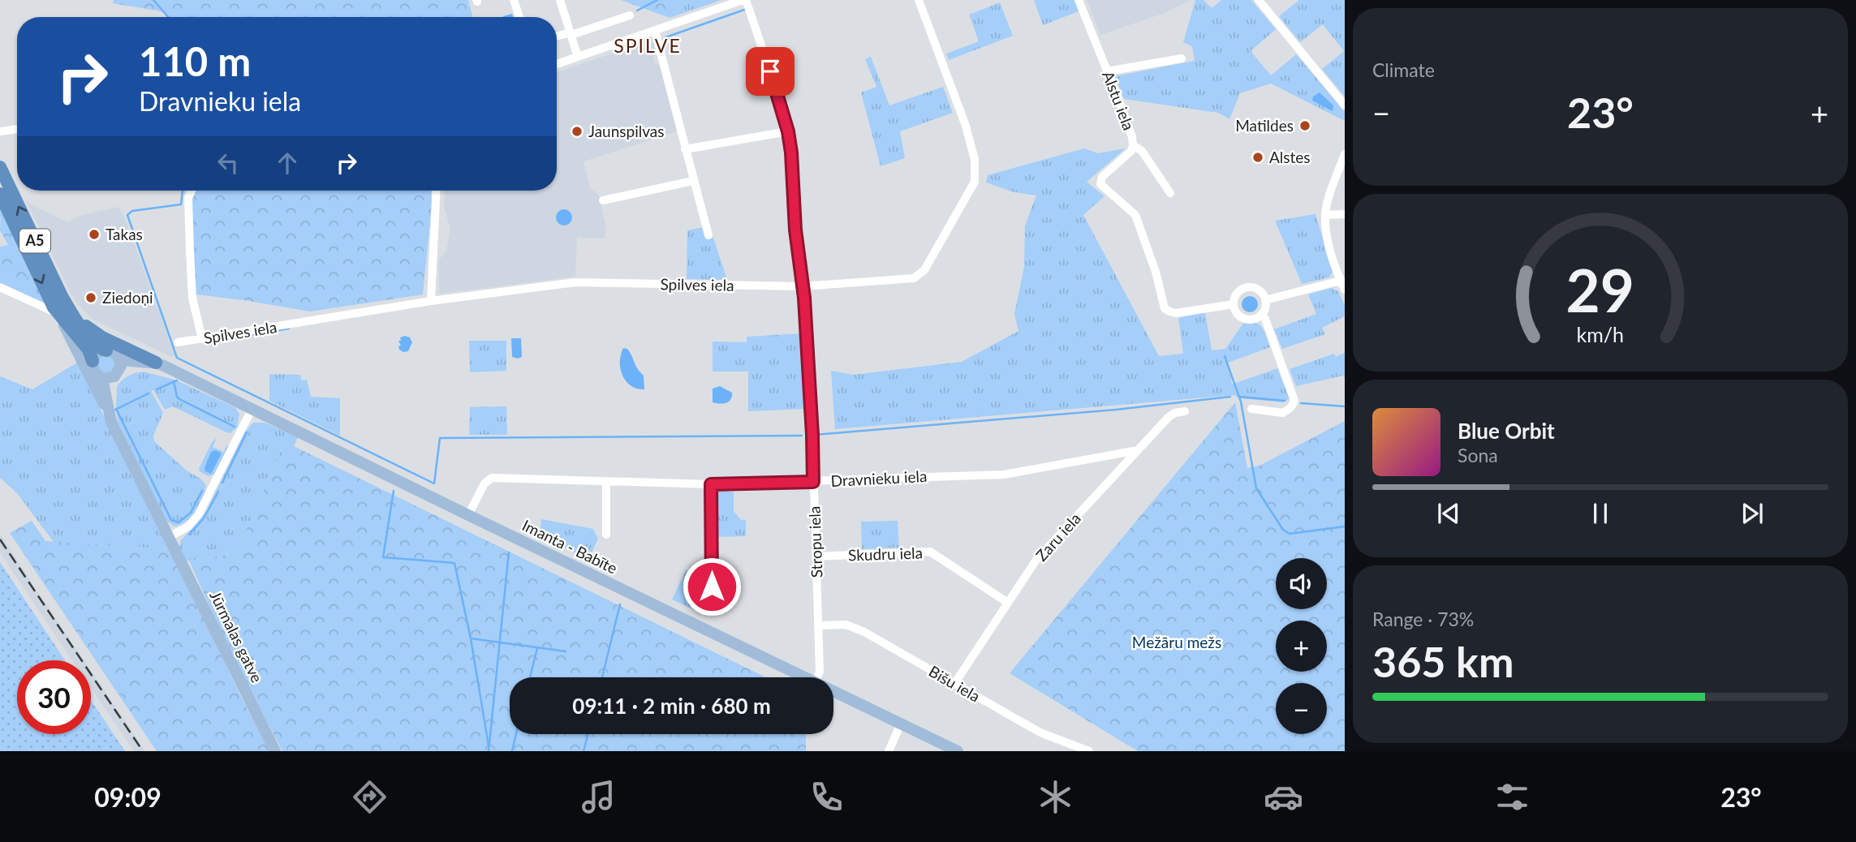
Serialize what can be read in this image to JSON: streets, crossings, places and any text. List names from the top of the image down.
{
  "streets": {
    "highway": ["A5"],
    "main road": ["Imanta - Babīte", "Jūrmalas gatve"],
    "street": [
      "Alstu iela",
      "Spilves iela",
      "Dravnieku iela",
      "Zaru iela",
      "Stropu iela",
      "Skudru iela",
      "Bišu iela"
    ]
  },
  "crossings": [
    ["A5", "Imanta - Babīte"],
    ["Spilves iela", "Stropu iela"],
    ["Dravnieku iela", "Zaru iela"],
    ["Dravnieku iela", "Stropu iela"],
    ["Dravnieku iela", "Imanta - Babīte"],
    ["Zaru iela", "Skudru iela"],
    ["Zaru iela", "Bišu iela"],
    ["Stropu iela", "Skudru iela"],
    ["Stropu iela", "Bišu iela"]
  ],
  "districts": ["SPILVE"],
  "parks": ["Mežāru mežs"],
  "places": [
    "Matildes",
    "Jaunspilvas",
    "Alstes",
    "Takas",
    "Ziedoņi"
  ],
  "page": {
    "tile": [
      "Climate",
      ["Range · 73%", "365 km"]
    ],
    "turn": ["110 m", "Dravnieku iela"],
    "heat": ["−", "23°", "+"],
    "song": ["Blue Orbit", "Sona"],
    "map_buttons": ["+", "−"],
    "limit": "30",
    "trip": "09:11 · 2 min · 680 m",
    "tabs": ["09:09", "23°"],
    "gauge": ["29", "km/h"]
  }
}
